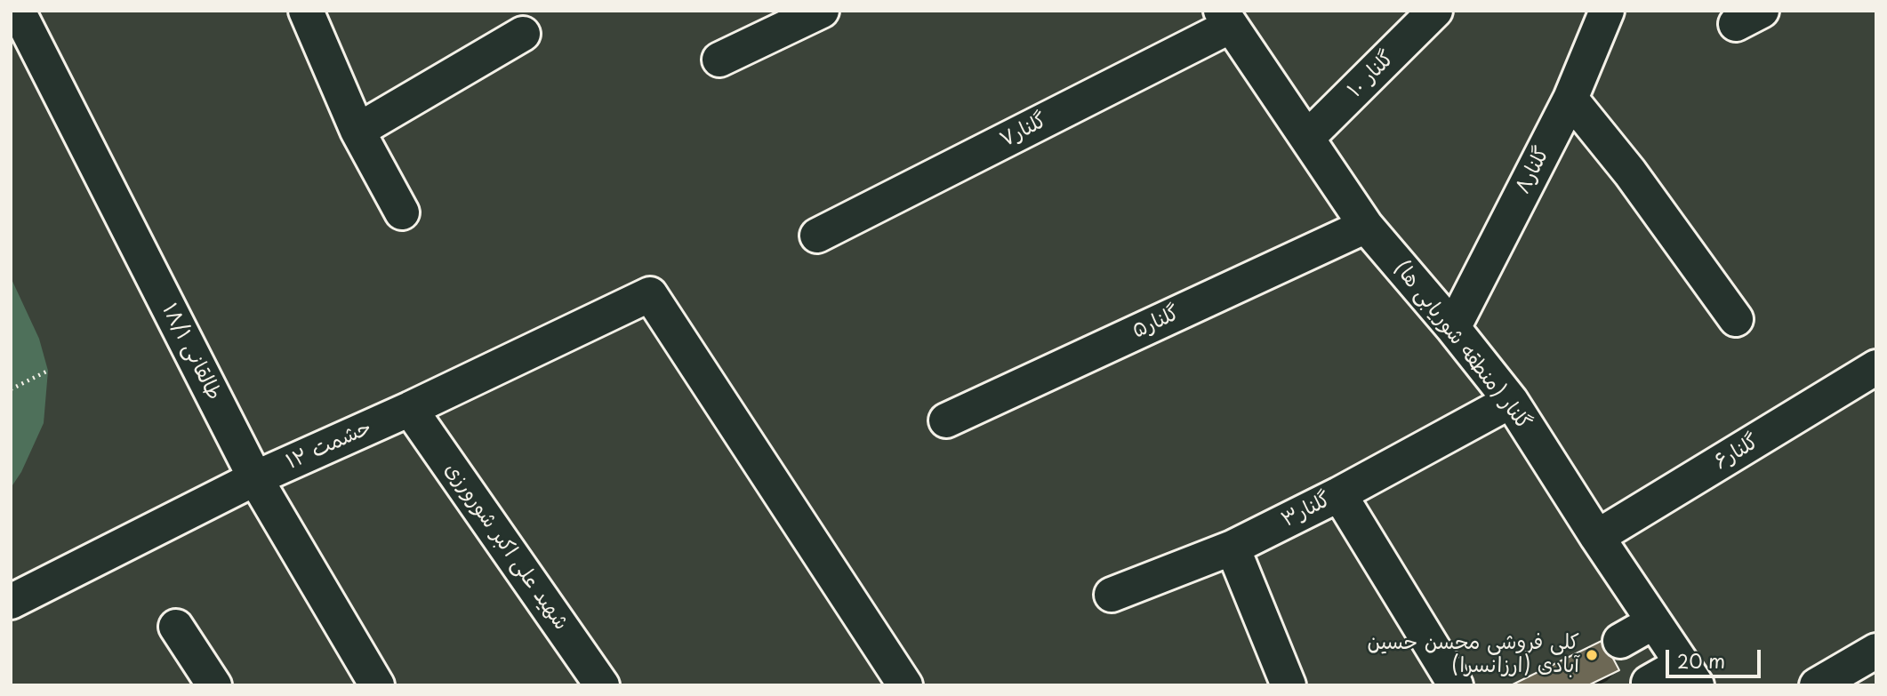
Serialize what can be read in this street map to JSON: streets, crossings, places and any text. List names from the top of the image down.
{
  "streets": {
    "street": [
      "گلنار ۱۰",
      "گلنار۷",
      "گلنار۸",
      "گلنار۵",
      "گلنار (منطقه شوریابی ها)",
      "طالقانی ۱۸/۱",
      "حشمت ۱۲",
      "گلنار۶",
      "گلنار۳",
      "شهید علی اکبر شورورزی"
    ]
  },
  "crossings": [
    ["گلنار ۱۰", "گلنار (منطقه شوریابی ها)"],
    ["گلنار۷", "گلنار (منطقه شوریابی ها)"],
    ["گلنار۸", "گلنار (منطقه شوریابی ها)"],
    ["گلنار۵", "گلنار (منطقه شوریابی ها)"],
    ["گلنار (منطقه شوریابی ها)", "گلنار۶"],
    ["گلنار (منطقه شوریابی ها)", "گلنار۳"],
    ["طالقانی ۱۸/۱", "حشمت ۱۲"],
    ["حشمت ۱۲", "شهید علی اکبر شورورزی"]
  ],
  "places": ["کلی فروشی محسن حسین آبادی (ارزانسرا)"],
  "scale_bar": "20 m"
}
